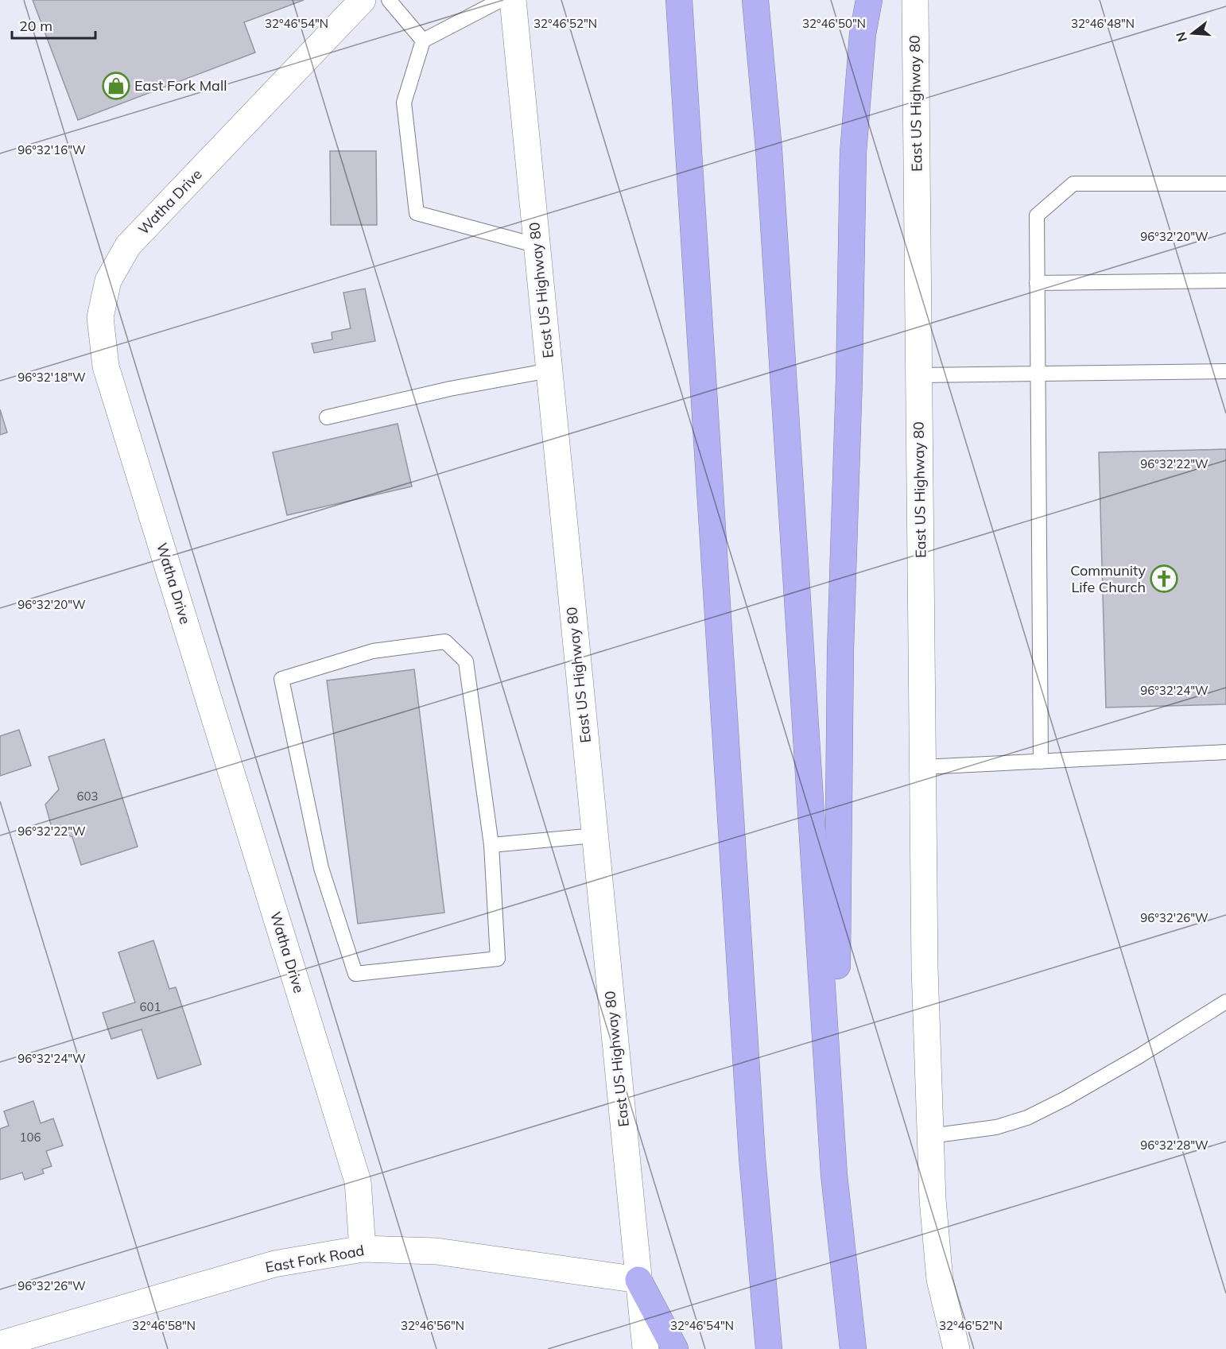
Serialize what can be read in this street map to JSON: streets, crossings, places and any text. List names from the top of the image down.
{
  "streets": {
    "main road": ["East US Highway 80", "Watha Drive", "East Fork Road"]
  },
  "crossings": [
    ["East US Highway 80", "East Fork Road"],
    ["Watha Drive", "East Fork Road"]
  ],
  "places": {
    "shop": ["East Fork Mall"],
    "church": ["Community Life Church"]
  },
  "house_numbers": ["603", "601", "106"],
  "scale_bar": "20 m",
  "north": "left",
  "coordinates": [
    "32°46'54\"N",
    "32°46'52\"N",
    "32°46'50\"N",
    "32°46'48\"N",
    "96°32'16\"W",
    "96°32'20\"W",
    "96°32'18\"W",
    "96°32'22\"W",
    "96°32'24\"W",
    "96°32'26\"W",
    "96°32'28\"W",
    "32°46'58\"N",
    "32°46'56\"N"
  ]
}
